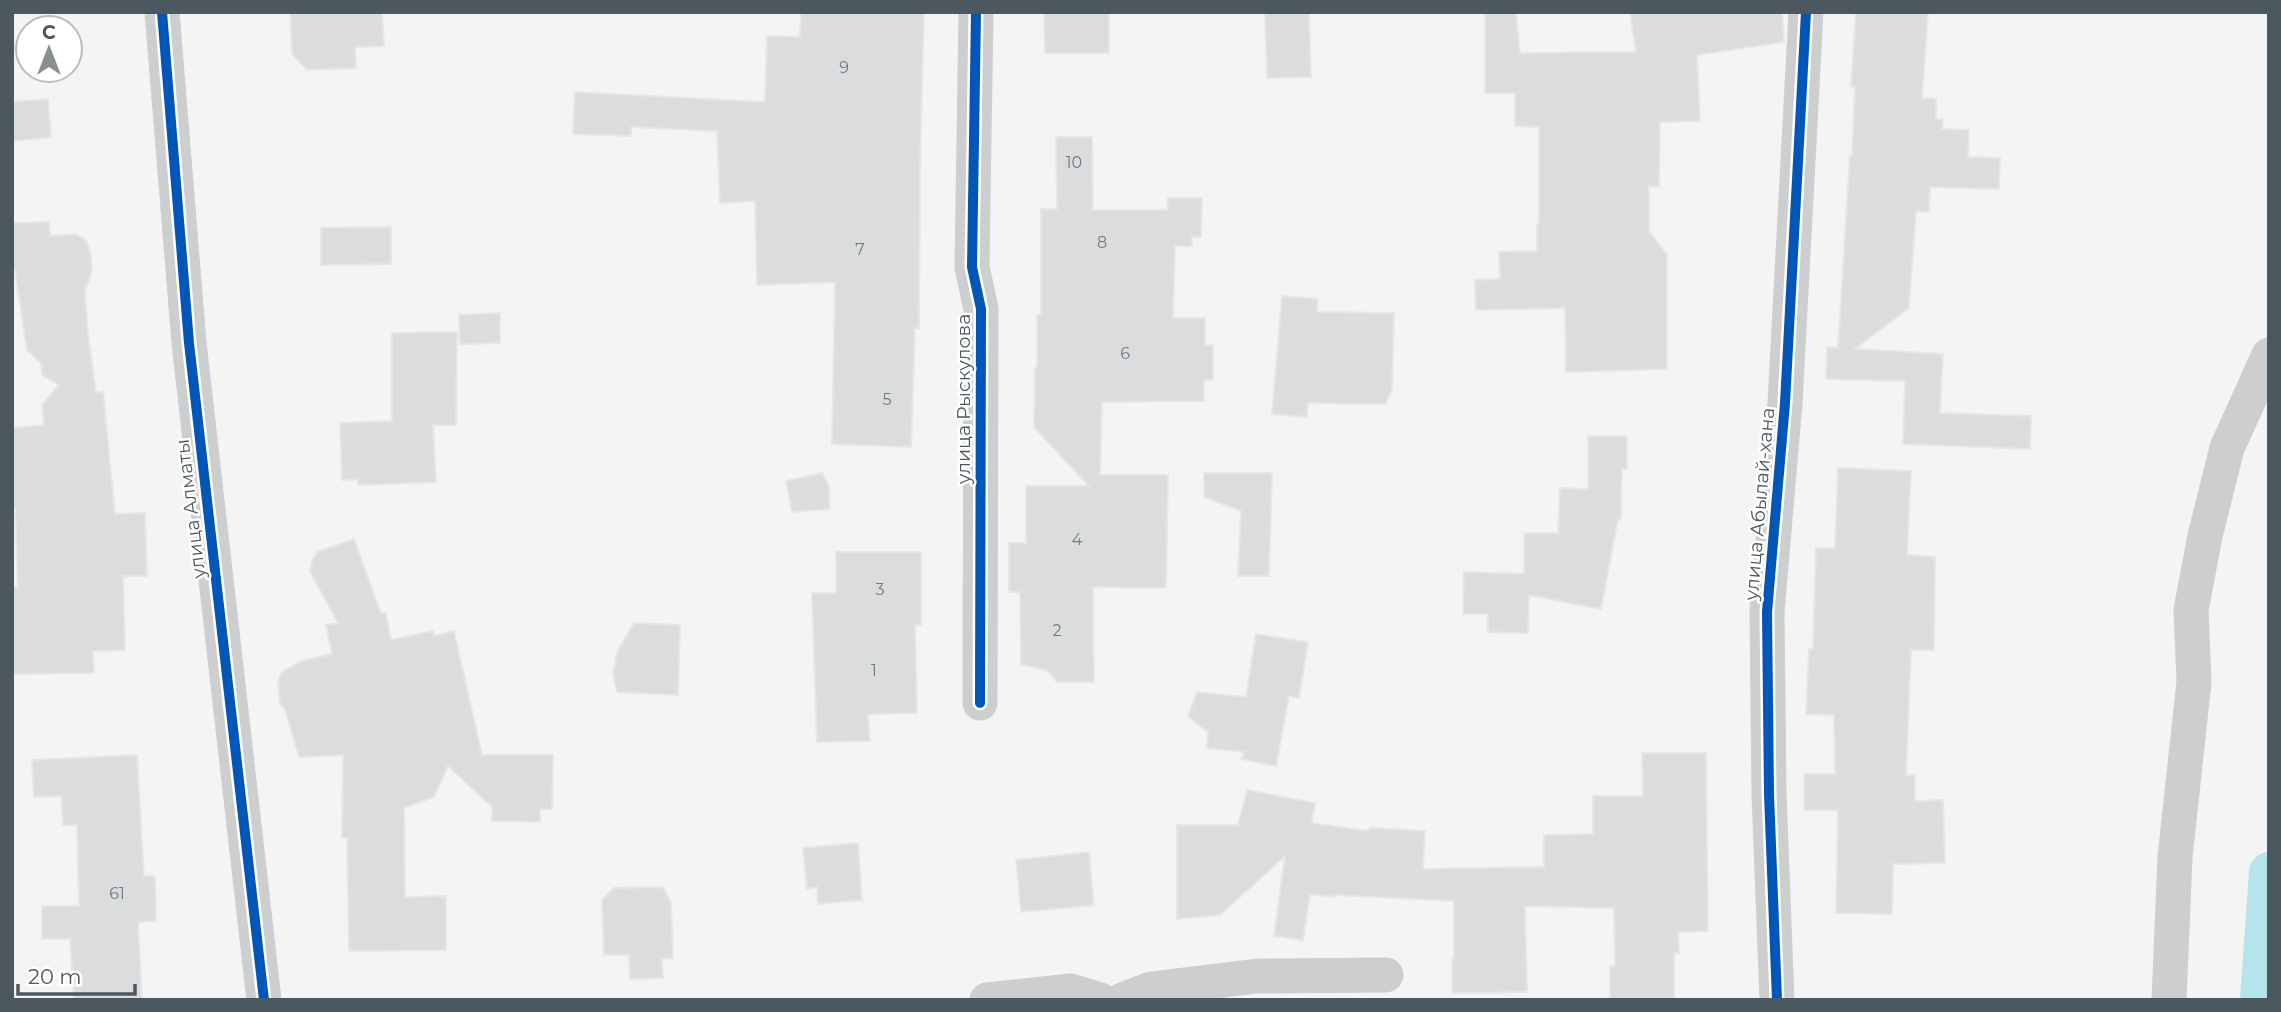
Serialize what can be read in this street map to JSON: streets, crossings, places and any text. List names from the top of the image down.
{
  "streets": {
    "street": ["улица Рыскулова", "улица Абылай-хана", "улица Алматы"]
  },
  "house_numbers": [
    "9",
    "10",
    "8",
    "7",
    "6",
    "5",
    "4",
    "3",
    "2",
    "1",
    "61"
  ],
  "scale_bar": "20 m",
  "north": "top"
}
